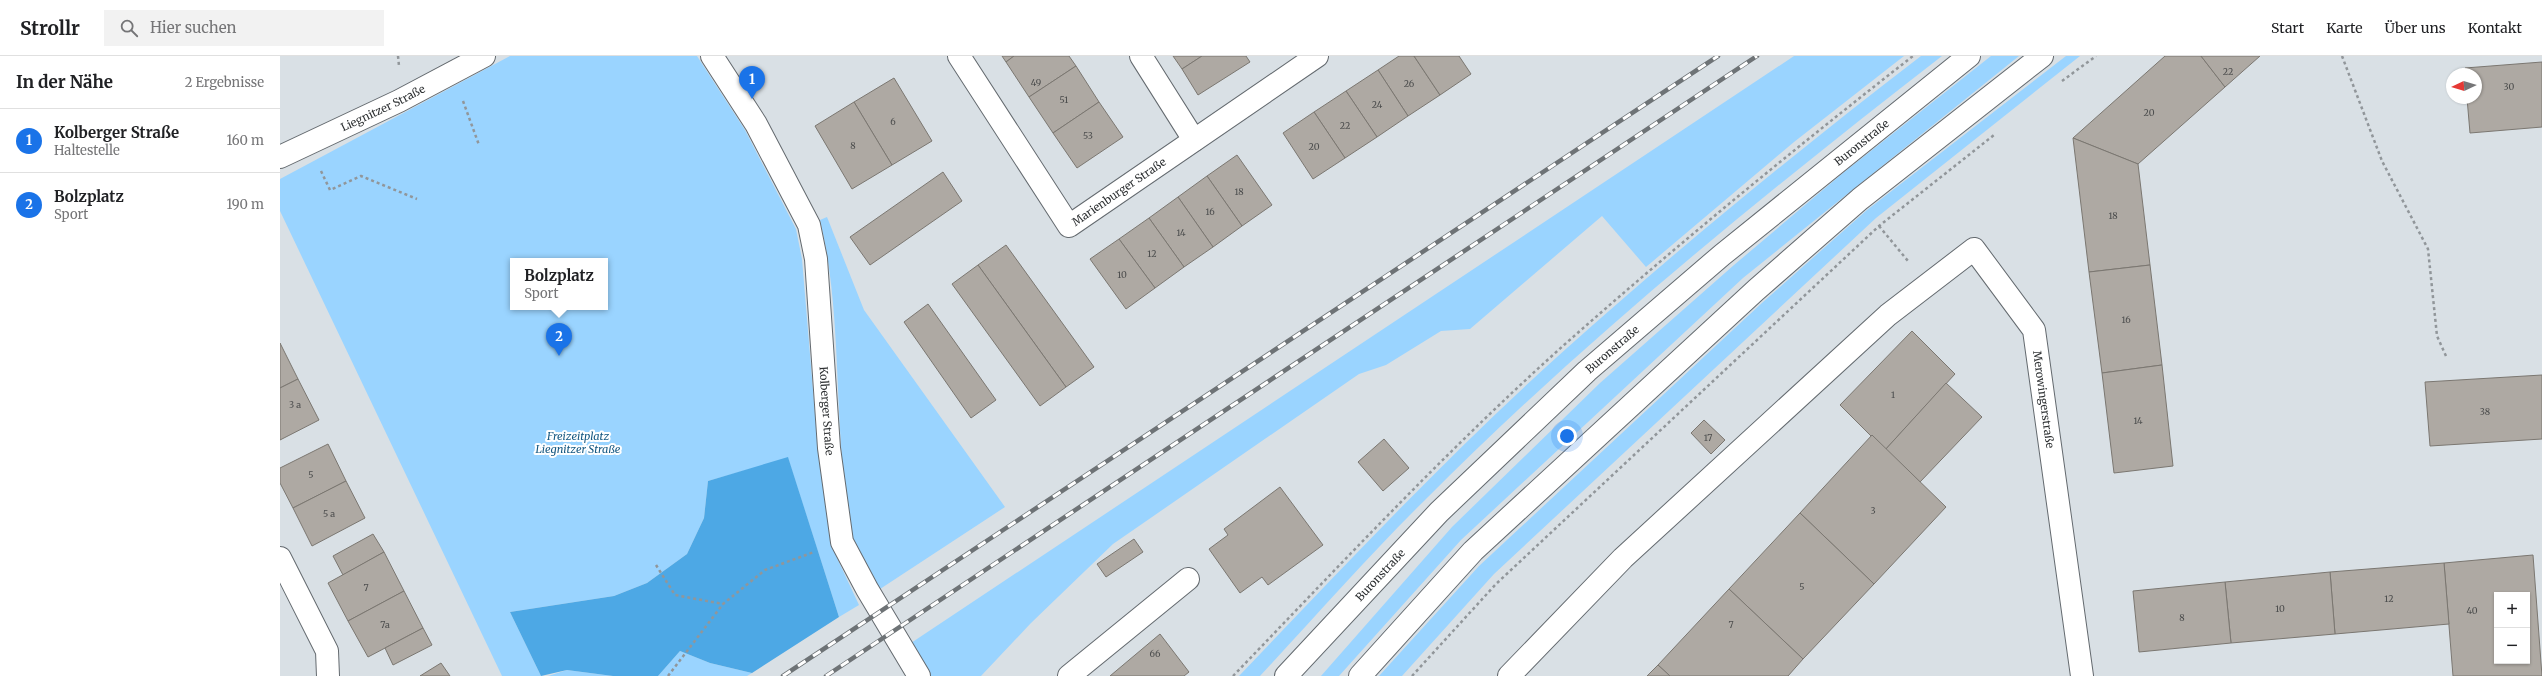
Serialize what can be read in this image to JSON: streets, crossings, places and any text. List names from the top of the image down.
{
  "streets": {
    "street": [
      "Liegnitzer Straße",
      "Buronstraße",
      "Marienburger Straße",
      "Merowingerstraße",
      "Kolberger Straße"
    ]
  },
  "parks": ["Freizeitplatz Liegnitzer Straße"],
  "house_numbers": [
    "22",
    "49",
    "26",
    "30",
    "51",
    "24",
    "20",
    "6",
    "22",
    "53",
    "8",
    "20",
    "18",
    "16",
    "18",
    "14",
    "12",
    "10",
    "16",
    "1",
    "3 a",
    "38",
    "14",
    "17",
    "5",
    "3",
    "5 a",
    "5",
    "7",
    "12",
    "10",
    "40",
    "8",
    "7a",
    "7",
    "66"
  ],
  "north": "left",
  "page": {
    "header": "Strollr",
    "search": "Hier suchen",
    "nav": [
      "Start",
      "Karte",
      "Über uns",
      "Kontakt"
    ],
    "heading": ["In der Nähe", "2 Ergebnisse"],
    "pins": ["1", "2"],
    "list": [
      {
        "mark": "1",
        "name": "Kolberger Straße",
        "note": "Haltestelle",
        "value": "160 m"
      },
      {
        "mark": "2",
        "name": "Bolzplatz",
        "note": "Sport",
        "value": "190 m"
      }
    ],
    "popup": ["Bolzplatz", "Sport"],
    "map_buttons": ["+", "−"]
  }
}
